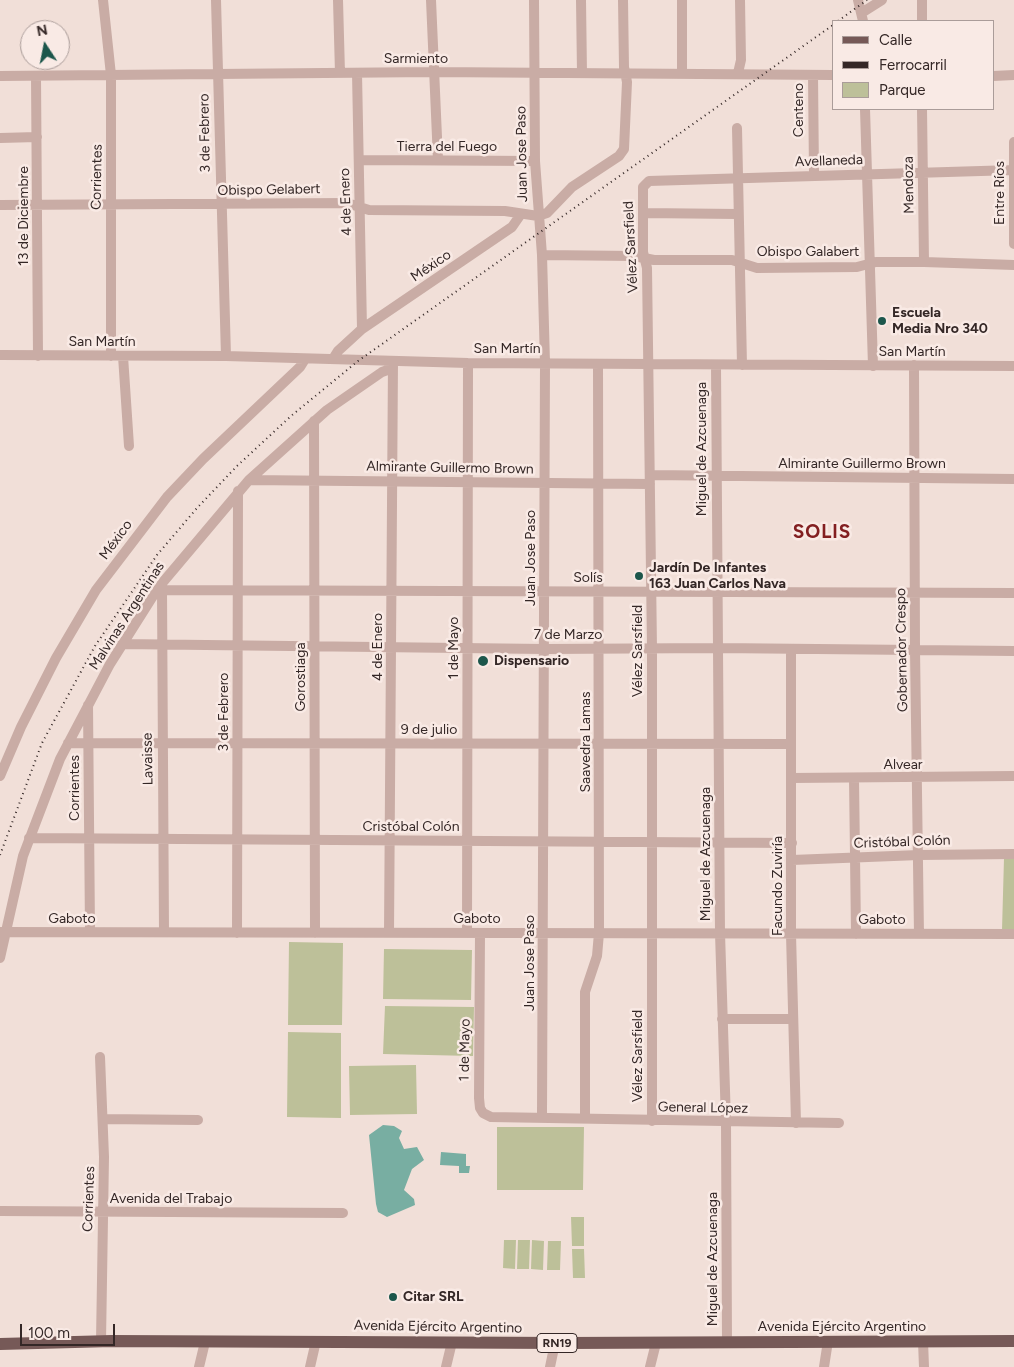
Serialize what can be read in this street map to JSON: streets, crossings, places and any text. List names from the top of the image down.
{
  "streets": {
    "main road": ["Avenida Ejército Argentino", "RN19"],
    "street": [
      "Sarmiento",
      "Centeno",
      "3 de Febrero",
      "Tierra del Fuego",
      "Juan Jose Paso",
      "Avellaneda",
      "Corrientes",
      "Mendoza",
      "Obispo Gelabert",
      "Entre Ríos",
      "4 de Enero",
      "13 de Diciembre",
      "Vélez Sarsfield",
      "Obispo Galabert",
      "México",
      "San Martín",
      "Miguel de Azcuenaga",
      "Almirante Guillermo Brown",
      "Solís",
      "Malvinas Argentinas",
      "7 de Marzo",
      "1 de Mayo",
      "Gobernador Crespo",
      "Gorostiaga",
      "9 de julio",
      "Saavedra Lamas",
      "Lavaisse",
      "Alvear",
      "Cristóbal Colón",
      "Facundo Zuviría",
      "Gaboto",
      "General López",
      "Avenida del Trabajo"
    ]
  },
  "crossings": [
    ["Sarmiento", "Centeno"],
    ["Sarmiento", "3 de Febrero"],
    ["Sarmiento", "Juan Jose Paso"],
    ["Sarmiento", "Corrientes"],
    ["Sarmiento", "4 de Enero"],
    ["Sarmiento", "13 de Diciembre"],
    ["Centeno", "Avellaneda"],
    ["3 de Febrero", "Obispo Gelabert"],
    ["3 de Febrero", "San Martín"],
    ["3 de Febrero", "Solís"],
    ["3 de Febrero", "Malvinas Argentinas"],
    ["3 de Febrero", "7 de Marzo"],
    ["3 de Febrero", "9 de julio"],
    ["3 de Febrero", "Cristóbal Colón"],
    ["3 de Febrero", "Gaboto"],
    ["Tierra del Fuego", "Juan Jose Paso"],
    ["Tierra del Fuego", "4 de Enero"],
    ["Juan Jose Paso", "Obispo Gelabert"],
    ["Juan Jose Paso", "Obispo Galabert"],
    ["Juan Jose Paso", "San Martín"],
    ["Juan Jose Paso", "Almirante Guillermo Brown"],
    ["Juan Jose Paso", "Solís"],
    ["Juan Jose Paso", "7 de Marzo"],
    ["Juan Jose Paso", "9 de julio"],
    ["Juan Jose Paso", "Cristóbal Colón"],
    ["Juan Jose Paso", "Gaboto"],
    ["Juan Jose Paso", "General López"],
    ["Avellaneda", "Mendoza"],
    ["Avellaneda", "Entre Ríos"],
    ["Avellaneda", "Vélez Sarsfield"],
    ["Corrientes", "Obispo Gelabert"],
    ["Corrientes", "San Martín"],
    ["Corrientes", "Malvinas Argentinas"],
    ["Corrientes", "9 de julio"],
    ["Corrientes", "Cristóbal Colón"],
    ["Corrientes", "Gaboto"],
    ["Corrientes", "Avenida del Trabajo"],
    ["Corrientes", "Avenida Ejército Argentino"],
    ["Mendoza", "Obispo Galabert"],
    ["Obispo Gelabert", "4 de Enero"],
    ["Obispo Gelabert", "13 de Diciembre"],
    ["Obispo Gelabert", "México"],
    ["4 de Enero", "México"],
    ["4 de Enero", "San Martín"],
    ["4 de Enero", "Almirante Guillermo Brown"],
    ["4 de Enero", "Solís"],
    ["4 de Enero", "Malvinas Argentinas"],
    ["4 de Enero", "7 de Marzo"],
    ["4 de Enero", "9 de julio"],
    ["4 de Enero", "Cristóbal Colón"],
    ["4 de Enero", "Gaboto"],
    ["13 de Diciembre", "San Martín"],
    ["Vélez Sarsfield", "Obispo Galabert"],
    ["Vélez Sarsfield", "San Martín"],
    ["Vélez Sarsfield", "Almirante Guillermo Brown"],
    ["Vélez Sarsfield", "Solís"],
    ["Vélez Sarsfield", "7 de Marzo"],
    ["Vélez Sarsfield", "9 de julio"],
    ["Vélez Sarsfield", "Cristóbal Colón"],
    ["Vélez Sarsfield", "Gaboto"],
    ["Vélez Sarsfield", "General López"],
    ["México", "San Martín"],
    ["San Martín", "Miguel de Azcuenaga"],
    ["San Martín", "Malvinas Argentinas"],
    ["San Martín", "1 de Mayo"],
    ["San Martín", "Gobernador Crespo"],
    ["San Martín", "Saavedra Lamas"],
    ["Miguel de Azcuenaga", "Almirante Guillermo Brown"],
    ["Miguel de Azcuenaga", "Solís"],
    ["Miguel de Azcuenaga", "7 de Marzo"],
    ["Miguel de Azcuenaga", "9 de julio"],
    ["Miguel de Azcuenaga", "Cristóbal Colón"],
    ["Miguel de Azcuenaga", "Gaboto"],
    ["Miguel de Azcuenaga", "General López"],
    ["Miguel de Azcuenaga", "Avenida Ejército Argentino"],
    ["Almirante Guillermo Brown", "Malvinas Argentinas"],
    ["Almirante Guillermo Brown", "1 de Mayo"],
    ["Almirante Guillermo Brown", "Gobernador Crespo"],
    ["Almirante Guillermo Brown", "Gorostiaga"],
    ["Almirante Guillermo Brown", "Saavedra Lamas"],
    ["Solís", "Malvinas Argentinas"],
    ["Solís", "1 de Mayo"],
    ["Solís", "Gobernador Crespo"],
    ["Solís", "Gorostiaga"],
    ["Solís", "Saavedra Lamas"],
    ["Solís", "Lavaisse"],
    ["Malvinas Argentinas", "7 de Marzo"],
    ["Malvinas Argentinas", "Gorostiaga"],
    ["Malvinas Argentinas", "9 de julio"],
    ["Malvinas Argentinas", "Lavaisse"],
    ["Malvinas Argentinas", "Cristóbal Colón"],
    ["Malvinas Argentinas", "Gaboto"],
    ["7 de Marzo", "1 de Mayo"],
    ["7 de Marzo", "Gobernador Crespo"],
    ["7 de Marzo", "Gorostiaga"],
    ["7 de Marzo", "Saavedra Lamas"],
    ["7 de Marzo", "Lavaisse"],
    ["7 de Marzo", "Facundo Zuviría"],
    ["1 de Mayo", "9 de julio"],
    ["1 de Mayo", "Cristóbal Colón"],
    ["1 de Mayo", "Gaboto"],
    ["1 de Mayo", "General López"],
    ["Gobernador Crespo", "Alvear"],
    ["Gobernador Crespo", "Cristóbal Colón"],
    ["Gobernador Crespo", "Gaboto"],
    ["Gorostiaga", "9 de julio"],
    ["Gorostiaga", "Cristóbal Colón"],
    ["Gorostiaga", "Gaboto"],
    ["9 de julio", "Saavedra Lamas"],
    ["9 de julio", "Lavaisse"],
    ["9 de julio", "Facundo Zuviría"],
    ["Saavedra Lamas", "Cristóbal Colón"],
    ["Saavedra Lamas", "Gaboto"],
    ["Saavedra Lamas", "General López"],
    ["Lavaisse", "Cristóbal Colón"],
    ["Lavaisse", "Gaboto"],
    ["Alvear", "Facundo Zuviría"],
    ["Cristóbal Colón", "Facundo Zuviría"],
    ["Facundo Zuviría", "Gaboto"],
    ["Facundo Zuviría", "General López"]
  ],
  "districts": ["SOLIS"],
  "places": [
    "Escuela Media Nro 340",
    "Jardín De Infantes 163 Juan Carlos Nava",
    "Dispensario",
    "Citar SRL"
  ],
  "legend": ["Calle", "Ferrocarril", "Parque"],
  "scale_bar": "100 m",
  "north": "top"
}
